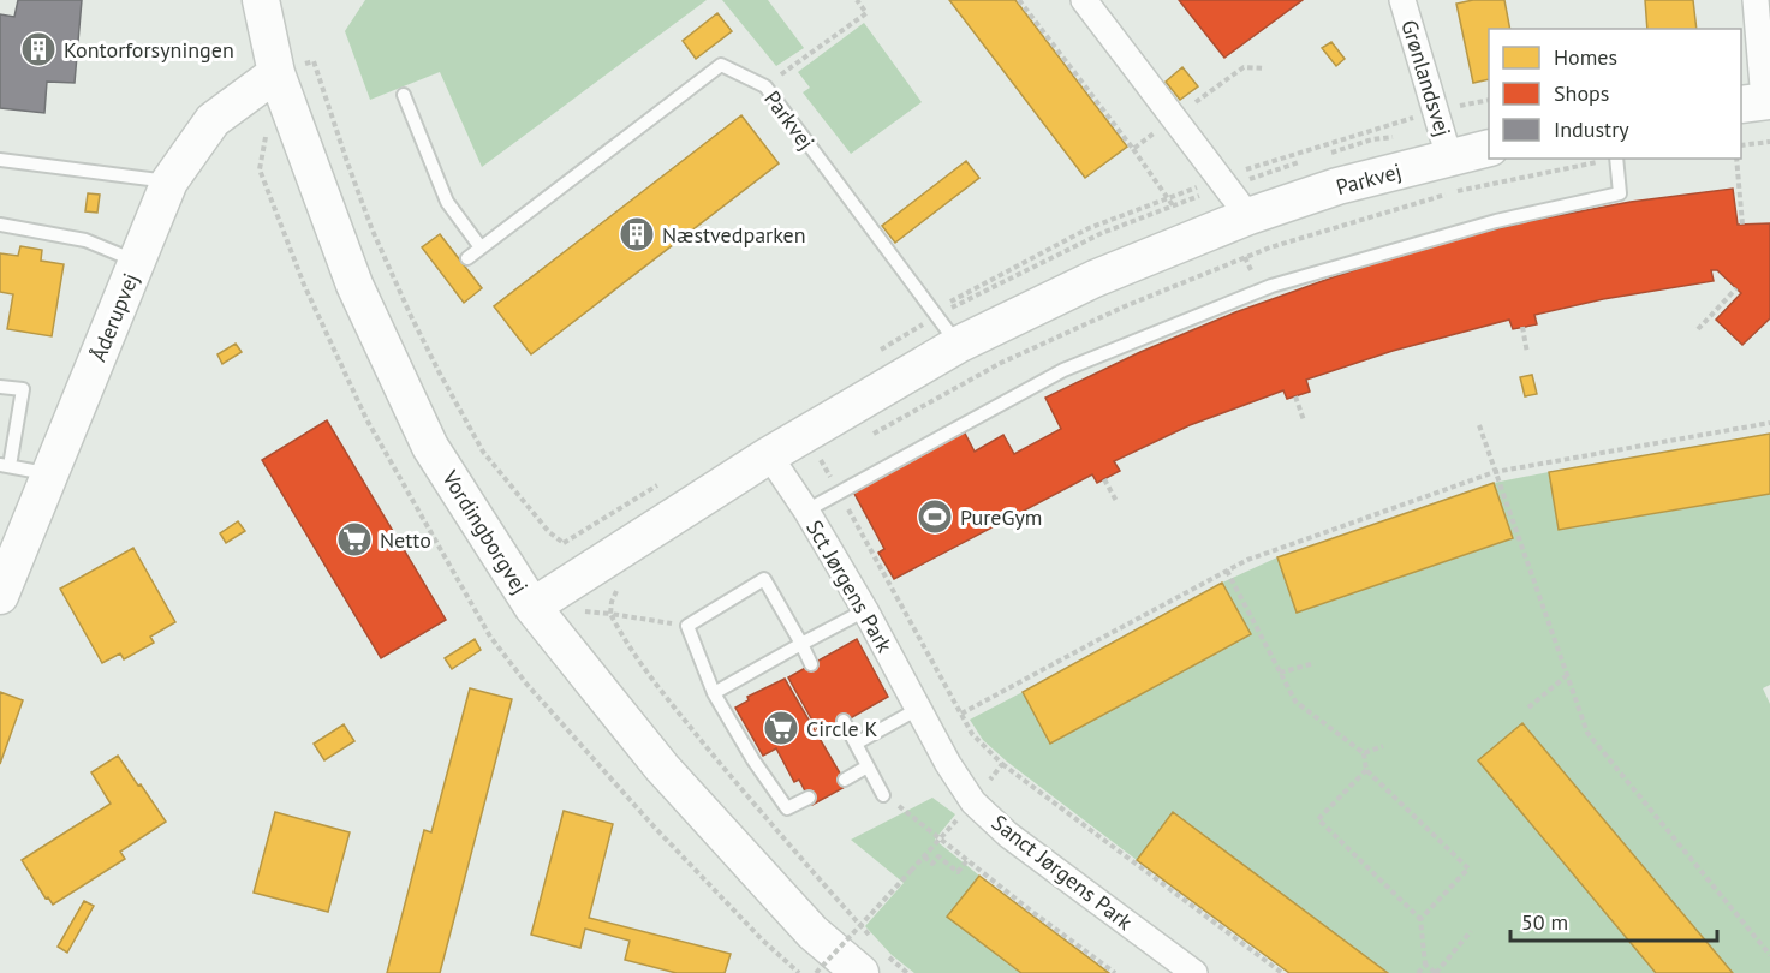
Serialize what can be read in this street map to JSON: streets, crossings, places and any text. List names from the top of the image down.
{
  "streets": {
    "street": [
      "Grønlandsvej",
      "Parkvej",
      "Åderupvej",
      "Vordingborgvej",
      "Sct Jørgens Park",
      "Sanct Jørgens Park"
    ]
  },
  "crossings": [
    ["Grønlandsvej", "Parkvej"],
    ["Parkvej", "Vordingborgvej"],
    ["Parkvej", "Sct Jørgens Park"],
    ["Åderupvej", "Vordingborgvej"],
    ["Sct Jørgens Park", "Sanct Jørgens Park"]
  ],
  "places": {
    "building": ["Kontorforsyningen", "Næstvedparken"],
    "sports": ["PureGym"],
    "supermarket": ["Netto", "Circle K"]
  },
  "legend": ["Homes", "Shops", "Industry"],
  "scale_bar": "50 m"
}
